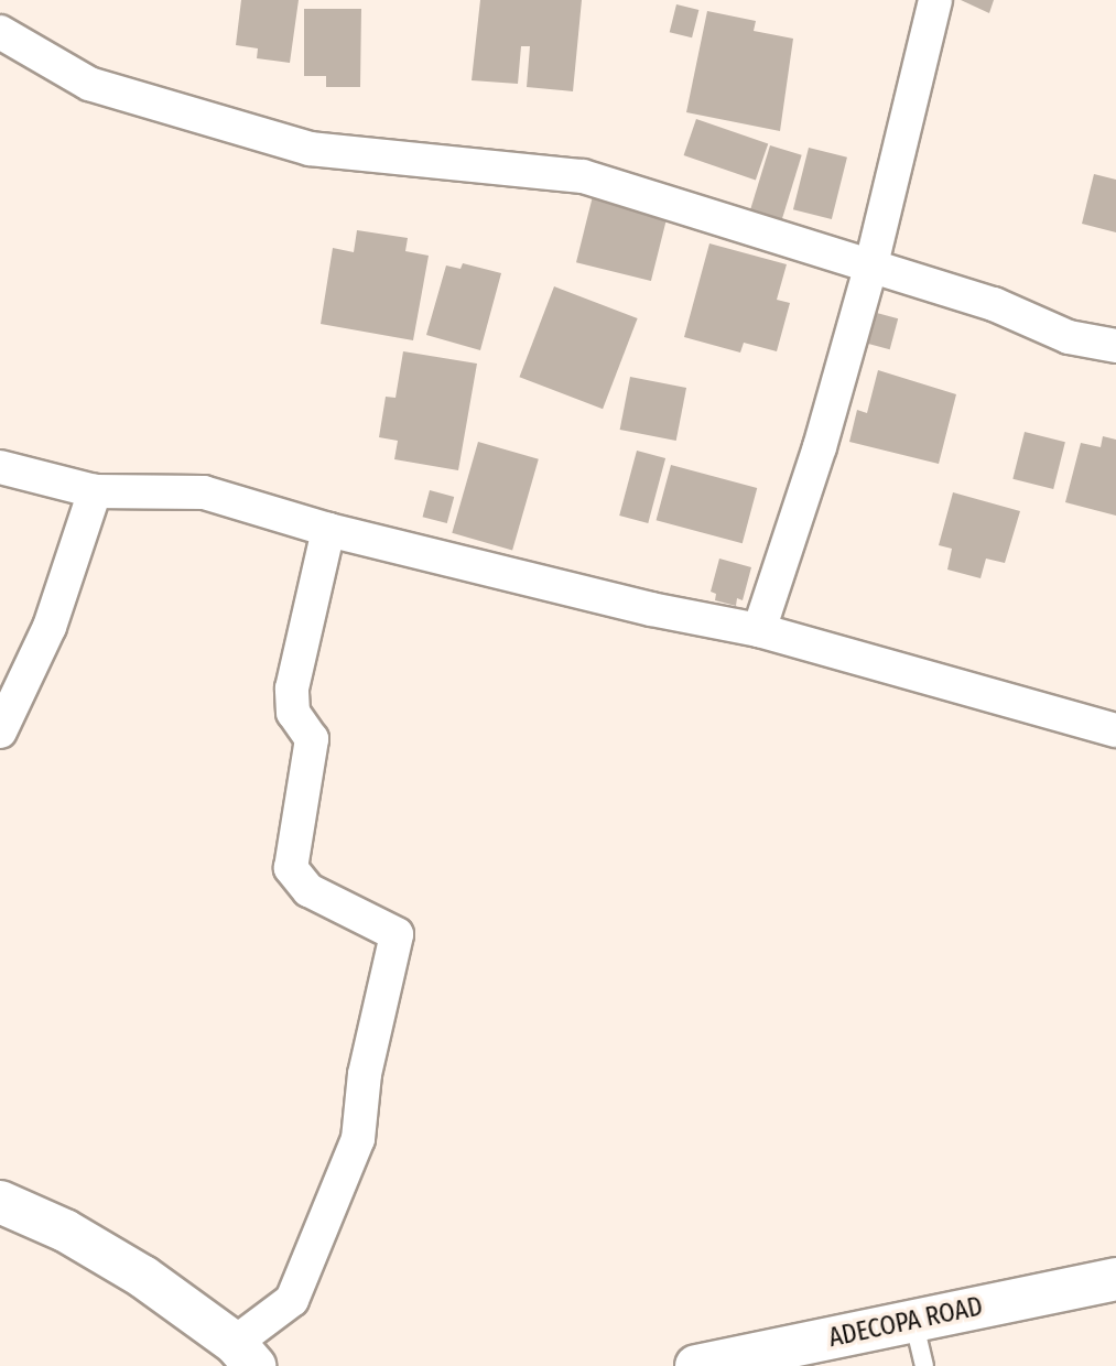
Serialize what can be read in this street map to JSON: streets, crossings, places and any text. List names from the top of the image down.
{
  "streets": {
    "street": ["ADECOPA ROAD"]
  }
}
